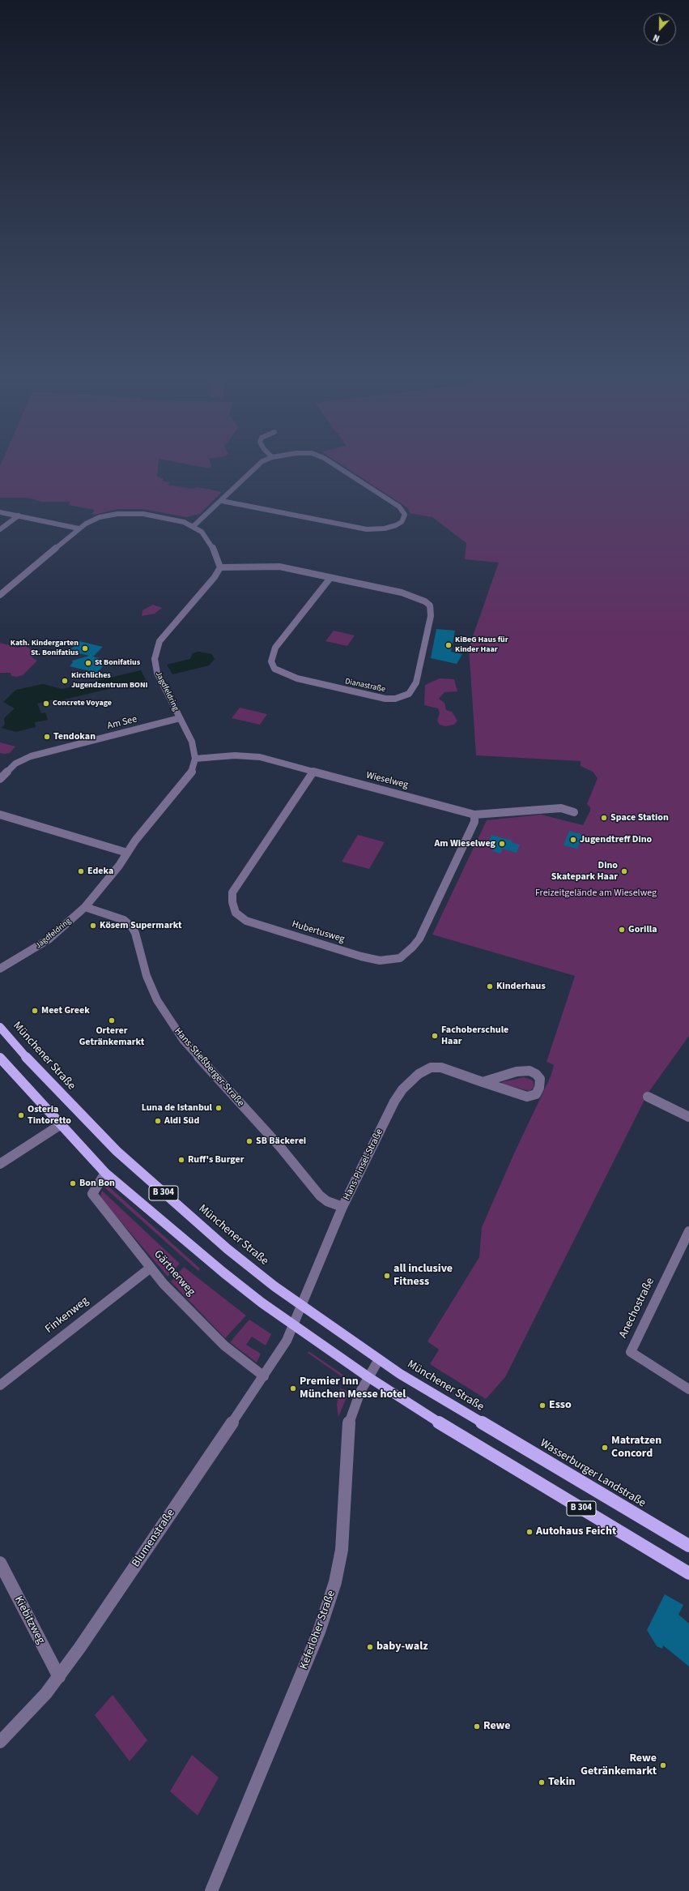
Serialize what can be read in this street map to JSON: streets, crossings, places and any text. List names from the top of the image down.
{
  "streets": {
    "main road": ["Münchener Straße", "B 304", "Wasserburger Landstraße"],
    "street": [
      "Dianastraße",
      "Jagdfeldring",
      "Am See",
      "Wieselweg",
      "Hubertusweg",
      "Hans-Stießberger-Straße",
      "Hans-Pinsel-Straße",
      "Gärtnerweg",
      "Anechostraße",
      "Finkenweg",
      "Blumenstraße",
      "Kiebitzweg",
      "Keferloher Straße"
    ]
  },
  "crossings": [
    ["Dianastraße", "Jagdfeldring"],
    ["Jagdfeldring", "Am See"],
    ["Jagdfeldring", "Wieselweg"],
    ["Jagdfeldring", "Hans-Stießberger-Straße"],
    ["Wieselweg", "Hubertusweg"],
    ["Münchener Straße", "Hans-Pinsel-Straße"],
    ["Münchener Straße", "Wasserburger Landstraße"],
    ["Münchener Straße", "Keferloher Straße"],
    ["Hans-Stießberger-Straße", "Hans-Pinsel-Straße"],
    ["Hans-Pinsel-Straße", "B 304"],
    ["Hans-Pinsel-Straße", "Blumenstraße"],
    ["B 304", "Gärtnerweg"],
    ["B 304", "Blumenstraße"],
    ["B 304", "Keferloher Straße"],
    ["Gärtnerweg", "Finkenweg"],
    ["Gärtnerweg", "Blumenstraße"],
    ["Blumenstraße", "Kiebitzweg"]
  ],
  "parks": ["Freizeitgelände am Wieselweg"],
  "places": [
    "KiBeG Haus für Kinder Haar",
    "Kath. Kindergarten St. Bonifatius",
    "St Bonifatius",
    "Kirchliches Jugendzentrum BONI",
    "Concrete Voyage",
    "Tendokan",
    "Space Station",
    "Jugendtreff Dino",
    "Am Wieselweg",
    "Edeka",
    "Dino Skatepark Haar",
    "Kösem Supermarkt",
    "Gorilla",
    "Kinderhaus",
    "Meet Greek",
    "Orterer Getränkemarkt",
    "Fachoberschule Haar",
    "Luna de Istanbul",
    "Osteria Tintoretto",
    "Aldi Süd",
    "SB Bäckerei",
    "Ruff's Burger",
    "Bon Bon",
    "all inclusive Fitness",
    "Premier Inn München Messe hotel",
    "Esso",
    "Matratzen Concord",
    "Autohaus Feicht",
    "baby-walz",
    "Rewe",
    "Rewe Getränkemarkt",
    "Tekin"
  ],
  "north": "bottom"
}
